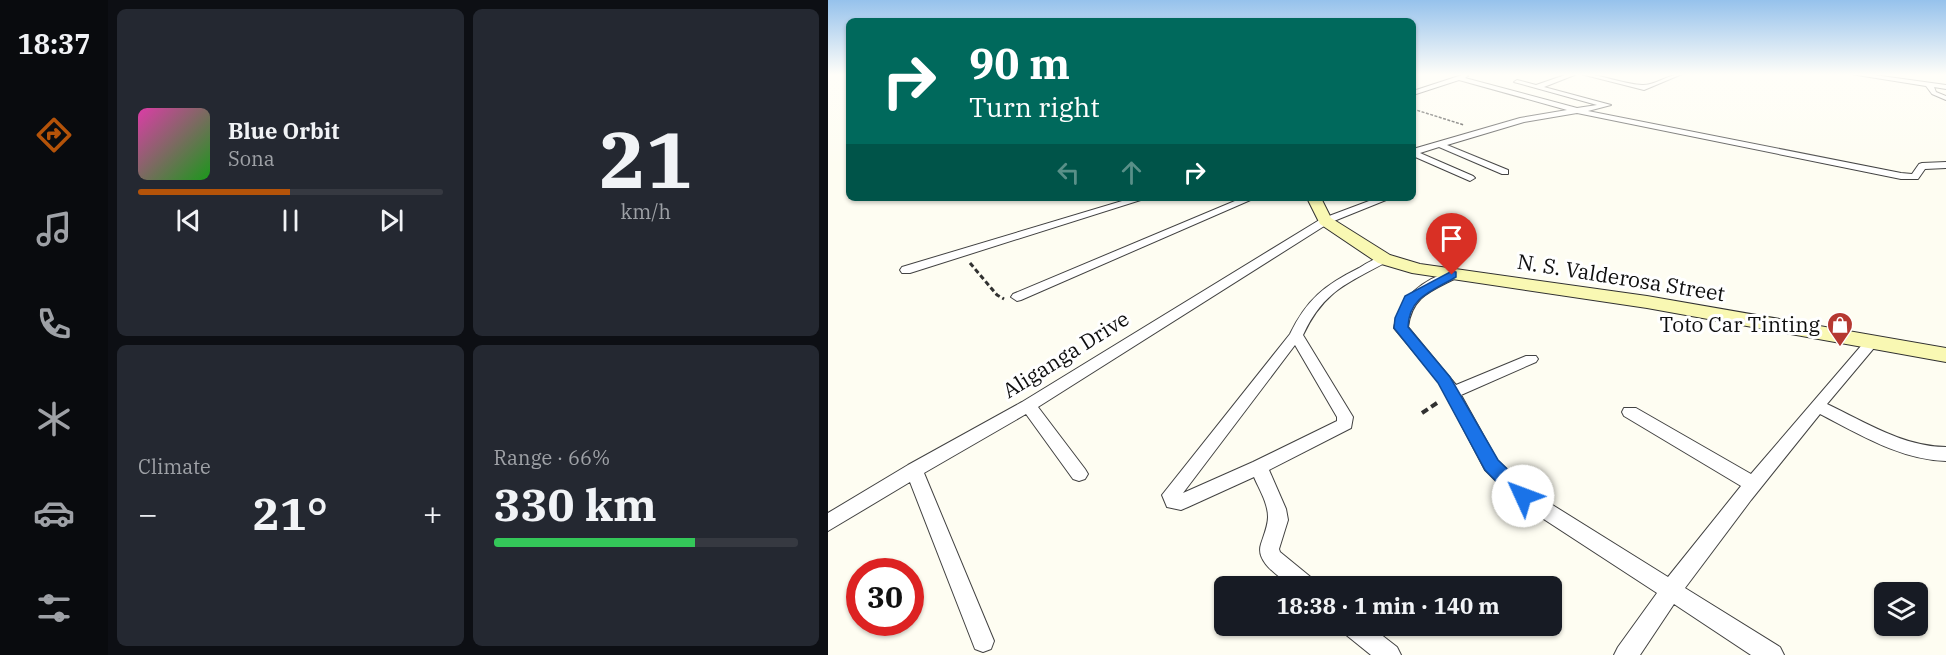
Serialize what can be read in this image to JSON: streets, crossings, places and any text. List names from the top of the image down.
{
  "streets": {
    "main road": ["N. S. Valderosa Street"],
    "street": ["Aliganga Drive"]
  },
  "crossings": [
    ["N. S. Valderosa Street", "Aliganga Drive"]
  ],
  "places": {
    "shop": ["Toto Car Tinting"]
  },
  "page": {
    "tabs": "18:37",
    "tile": [
      ["21", "km/h"],
      "Climate",
      ["Range · 66%", "330 km"]
    ],
    "turn": ["90 m", "Turn right"],
    "song": ["Blue Orbit", "Sona"],
    "heat": ["−", "21°", "+"],
    "limit": "30",
    "trip": "18:38 · 1 min · 140 m"
  }
}
